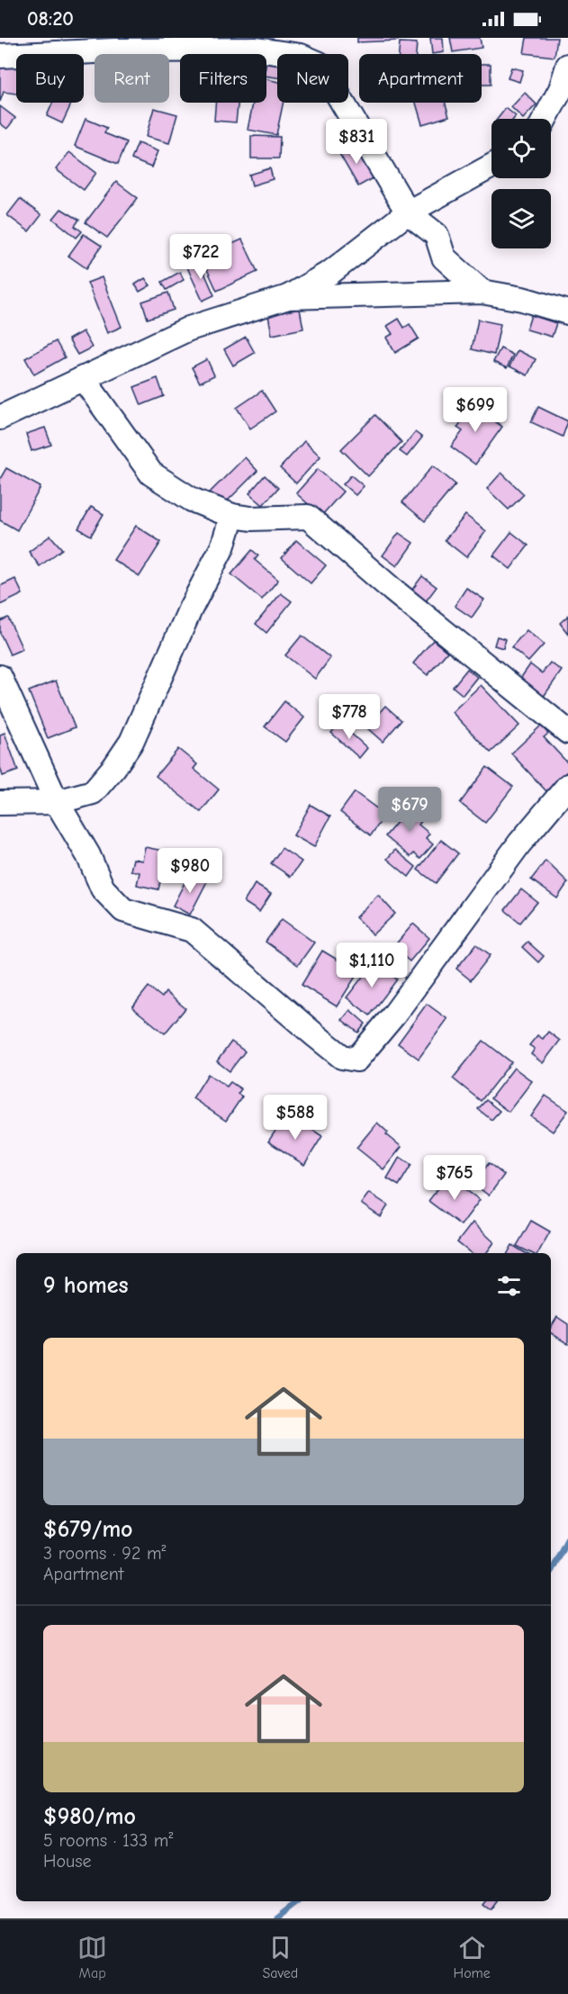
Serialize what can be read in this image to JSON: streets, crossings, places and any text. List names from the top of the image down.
{
  "page": {
    "status": "08:20",
    "chip": [
      "Buy",
      "Rent",
      "Filters",
      "New",
      "Apartment"
    ],
    "price": [
      "$831",
      "$722",
      "$699",
      "$778",
      "$679",
      "$980",
      "$1,110",
      "$588",
      "$765"
    ],
    "heading": "9 homes",
    "list": [
      {
        "name": "$679/mo",
        "note": "3 rooms · 92 m² · Apartment"
      },
      {
        "name": "$980/mo",
        "note": "5 rooms · 133 m² · House"
      }
    ],
    "tabs": ["Map", "Saved", "Home"]
  }
}
